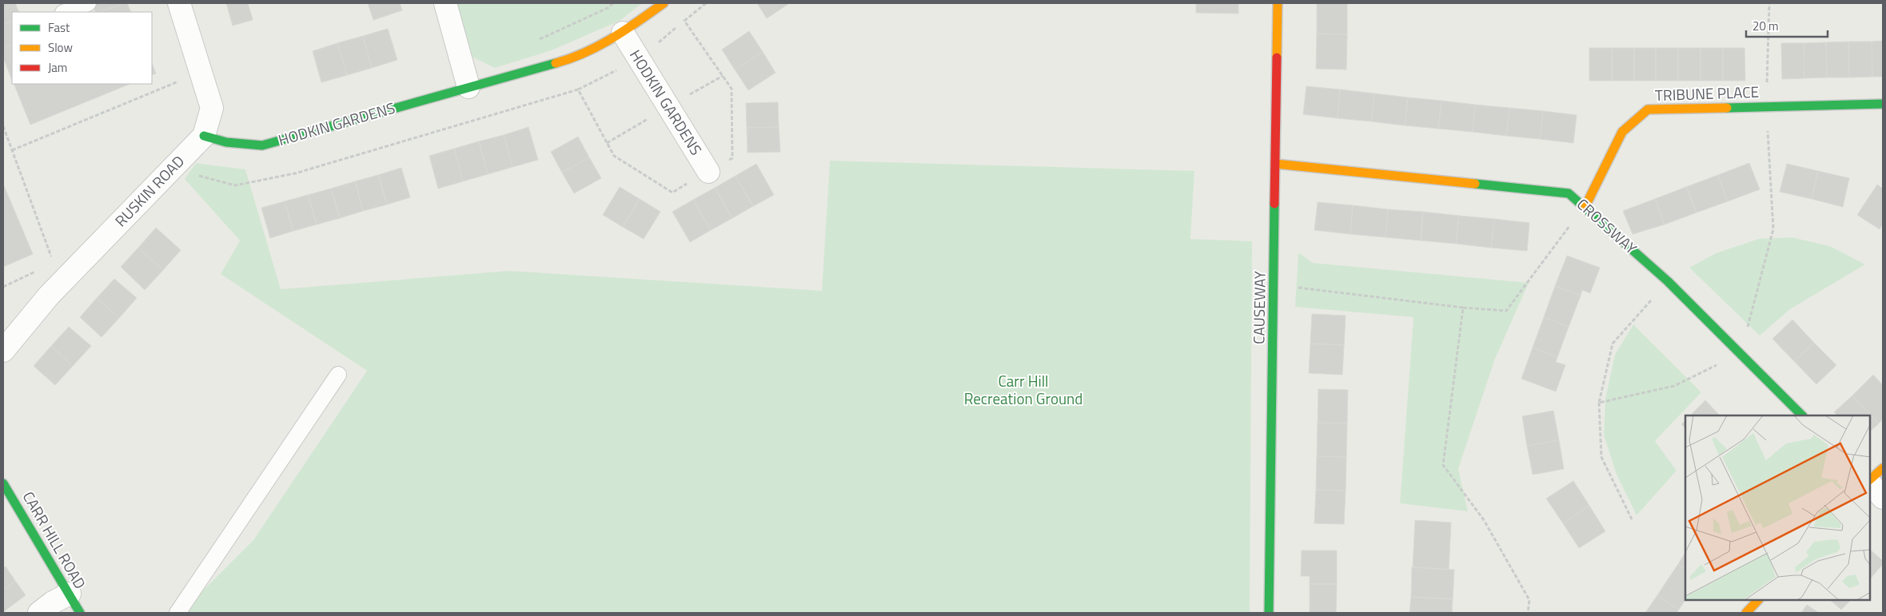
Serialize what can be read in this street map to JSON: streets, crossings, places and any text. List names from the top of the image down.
{
  "streets": {
    "street": [
      "TRIBUNE PLACE",
      "HODKIN GARDENS",
      "RUSKIN ROAD",
      "CROSSWAY",
      "CAUSEWAY",
      "CARR HILL ROAD"
    ]
  },
  "crossings": [
    ["TRIBUNE PLACE", "CROSSWAY"],
    ["HODKIN GARDENS", "RUSKIN ROAD"],
    ["CROSSWAY", "CAUSEWAY"]
  ],
  "parks": ["Carr Hill Recreation Ground"],
  "legend": ["Fast", "Slow", "Jam"],
  "scale_bar": "20 m"
}
